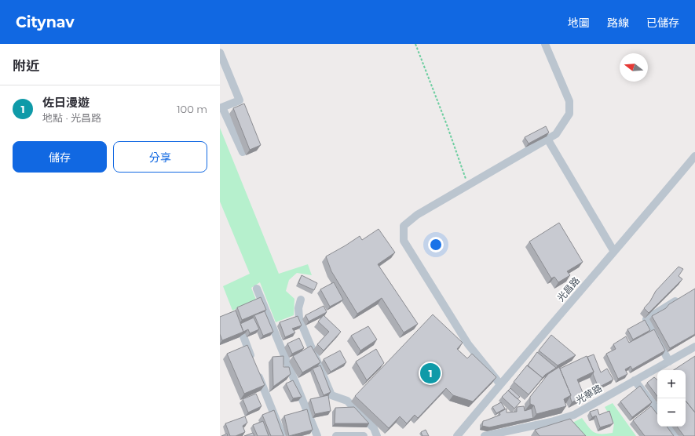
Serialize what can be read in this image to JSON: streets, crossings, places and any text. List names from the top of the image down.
{
  "streets": {
    "street": ["光昌路", "光華路"]
  },
  "north": "left",
  "page": {
    "header": "Citynav",
    "nav": ["地圖", "路線", "已儲存"],
    "heading": "附近",
    "list": [
      {
        "mark": "1",
        "name": "佐日漫遊",
        "note": "地點 · 光昌路",
        "value": "100 m"
      }
    ],
    "buttons": ["儲存", "分享"],
    "pins": "1",
    "map_buttons": ["+", "−"]
  }
}
